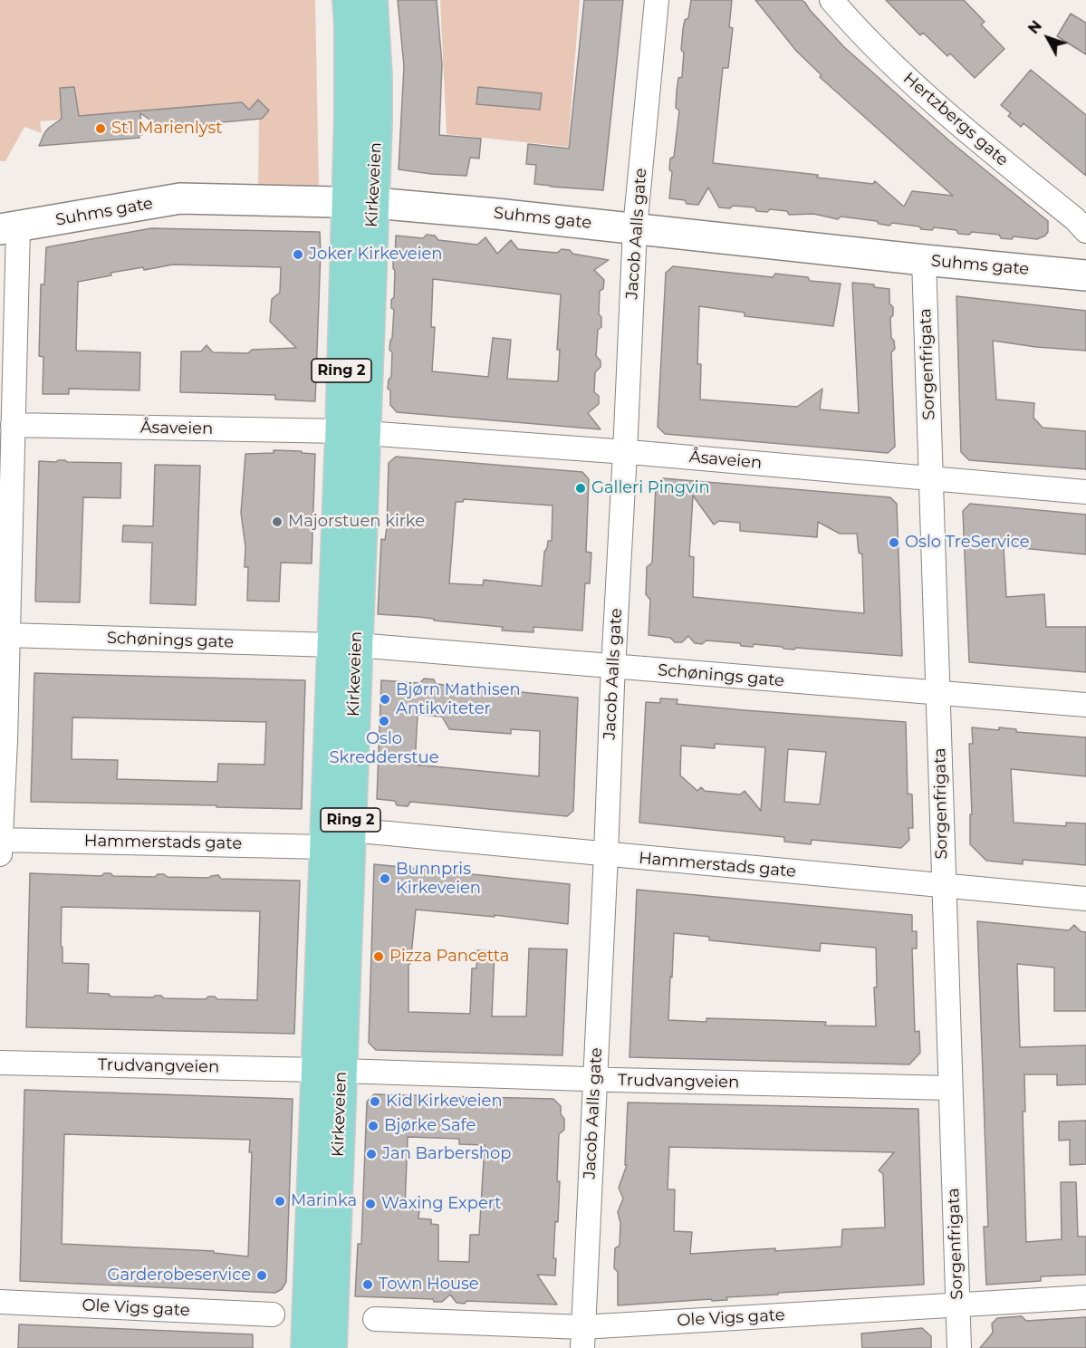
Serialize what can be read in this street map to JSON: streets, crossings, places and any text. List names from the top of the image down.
{
  "streets": {
    "main road": ["Kirkeveien", "Ring 2"],
    "street": [
      "Hertzbergs gate",
      "Suhms gate",
      "Jacob Aalls gate",
      "Sorgenfrigata",
      "Åsaveien",
      "Schønings gate",
      "Hammerstads gate",
      "Trudvangveien",
      "Ole Vigs gate"
    ]
  },
  "crossings": [
    ["Kirkeveien", "Suhms gate"],
    ["Kirkeveien", "Åsaveien"],
    ["Kirkeveien", "Schønings gate"],
    ["Kirkeveien", "Hammerstads gate"],
    ["Kirkeveien", "Trudvangveien"],
    ["Suhms gate", "Jacob Aalls gate"],
    ["Suhms gate", "Sorgenfrigata"],
    ["Jacob Aalls gate", "Åsaveien"],
    ["Jacob Aalls gate", "Schønings gate"],
    ["Jacob Aalls gate", "Hammerstads gate"],
    ["Jacob Aalls gate", "Trudvangveien"],
    ["Jacob Aalls gate", "Ole Vigs gate"],
    ["Sorgenfrigata", "Åsaveien"],
    ["Sorgenfrigata", "Schønings gate"],
    ["Sorgenfrigata", "Hammerstads gate"],
    ["Sorgenfrigata", "Trudvangveien"],
    ["Sorgenfrigata", "Ole Vigs gate"]
  ],
  "places": [
    "St1 Marienlyst",
    "Joker Kirkeveien",
    "Galleri Pingvin",
    "Majorstuen kirke",
    "Oslo TreService",
    "Bjørn Mathisen Antikviteter",
    "Oslo Skredderstue",
    "Bunnpris Kirkeveien",
    "Pizza Pancetta",
    "Kid Kirkeveien",
    "Bjørke Safe",
    "Jan Barbershop",
    "Marinka",
    "Waxing Expert",
    "Garderobeservice",
    "Town House"
  ],
  "north": "top left"
}
